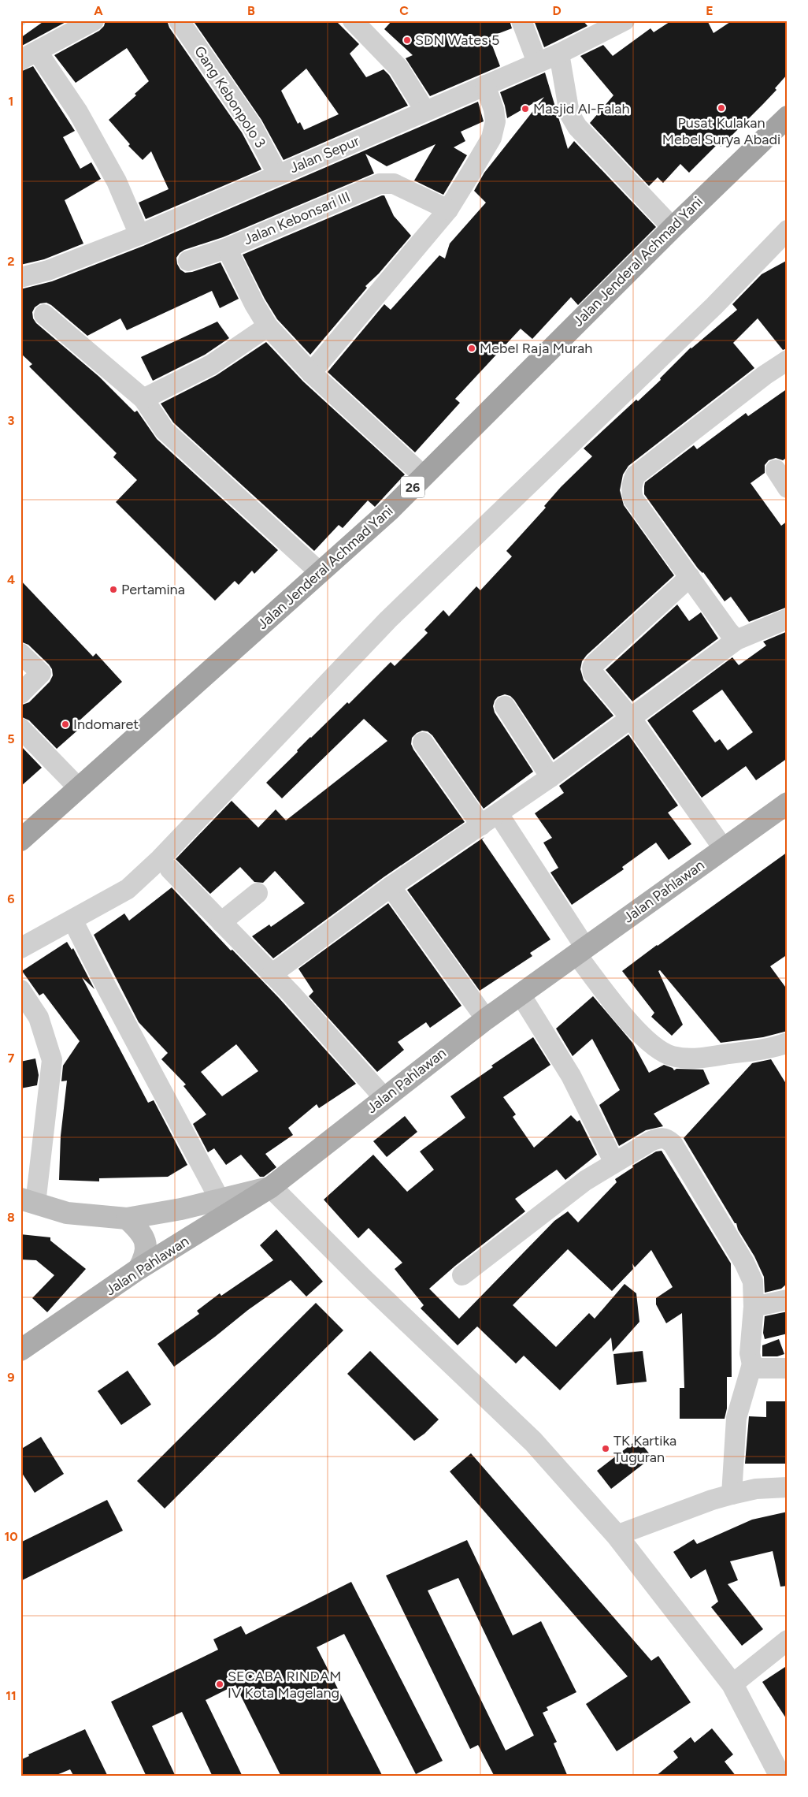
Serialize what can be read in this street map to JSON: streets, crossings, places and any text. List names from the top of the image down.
{
  "streets": {
    "highway": ["Jalan Jenderal Achmad Yani", "26"],
    "main road": ["Jalan Pahlawan"],
    "street": ["Gang Kebonpolo 3", "Jalan Sepur", "Jalan Kebonsari III"]
  },
  "crossings": [
    ["Gang Kebonpolo 3", "Jalan Sepur"],
    ["Jalan Kebonsari III", "Jalan Jenderal Achmad Yani"]
  ],
  "places": [
    "SDN Wates 5",
    "Pusat Kulakan Mebel Surya Abadi",
    "Masjid Al-Falah",
    "Mebel Raja Murah",
    "Pertamina",
    "Indomaret",
    "TK Kartika Tuguran",
    "SECABA RINDAM IV Kota Magelang"
  ],
  "grid": {
    "columns": [
      "A",
      "B",
      "C",
      "D",
      "E"
    ],
    "rows": [
      "1",
      "2",
      "3",
      "4",
      "5",
      "6",
      "7",
      "8",
      "9",
      "10",
      "11"
    ]
  }
}
